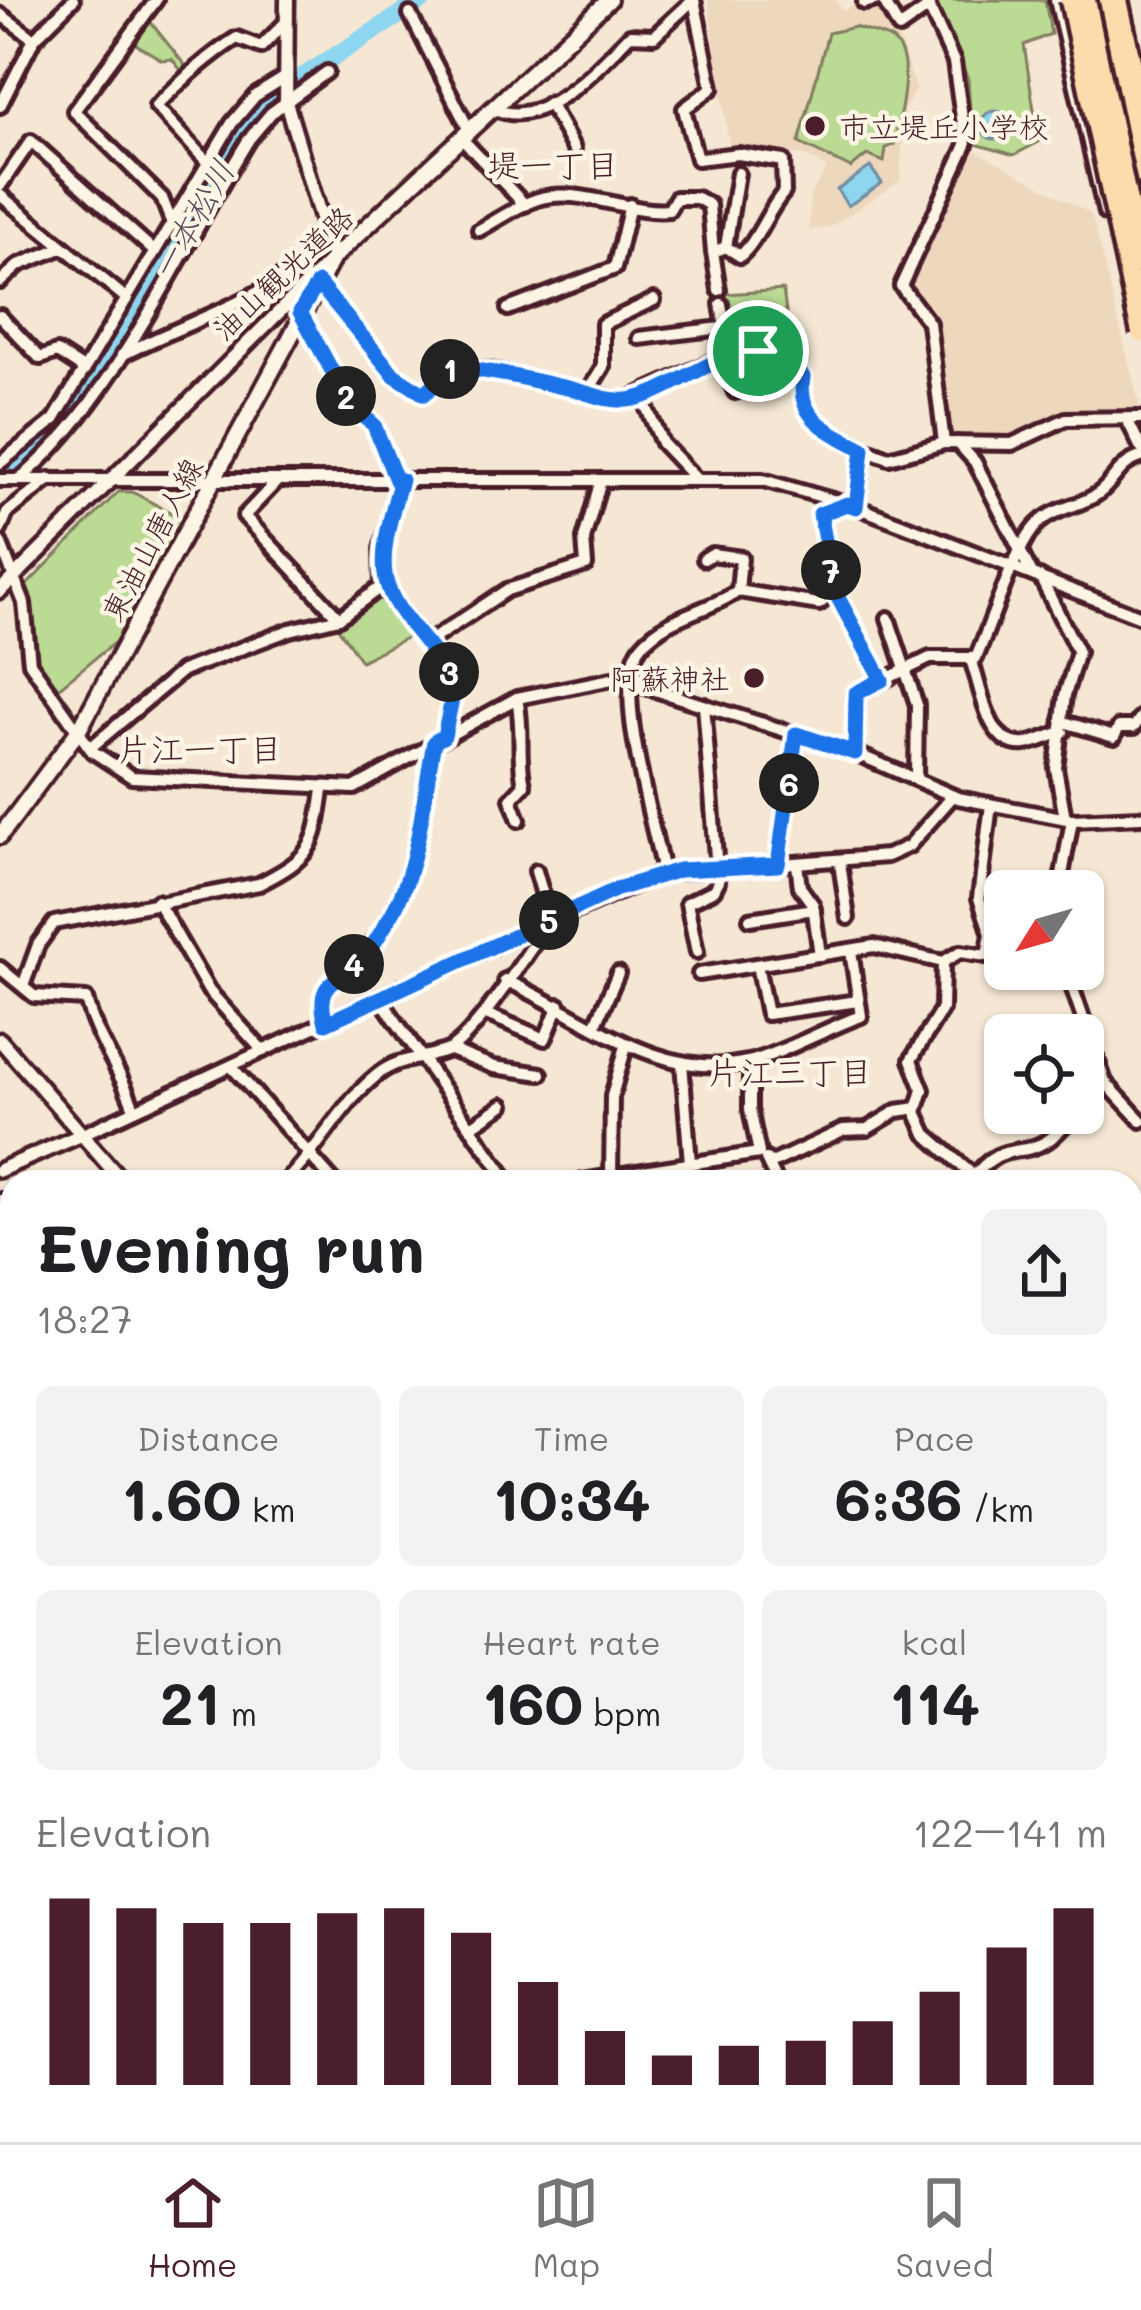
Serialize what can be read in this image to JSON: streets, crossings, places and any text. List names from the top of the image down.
{
  "streets": {
    "main road": ["油山観光道路", "東油山唐人線"]
  },
  "crossings": [
    ["油山観光道路", "東油山唐人線"]
  ],
  "districts": ["堤一丁目", "片江一丁目", "片江三丁目"],
  "water": ["一本松川"],
  "places": ["市立堤丘小学校", "阿蘇神社"],
  "north": "bottom left",
  "page": {
    "pins": [
      "1",
      "2",
      "7",
      "3",
      "6",
      "5",
      "4"
    ],
    "heading": ["Evening run", "18:27"],
    "stats": [
      ["Distance", "1.60 km"],
      ["Time", "10:34"],
      ["Pace", "6:36 /km"],
      ["Elevation", "21 m"],
      ["Heart rate", "160 bpm"],
      ["kcal", "114"]
    ],
    "chart": ["Elevation", "122–141 m"],
    "tabs": ["Home", "Map", "Saved"]
  }
}
